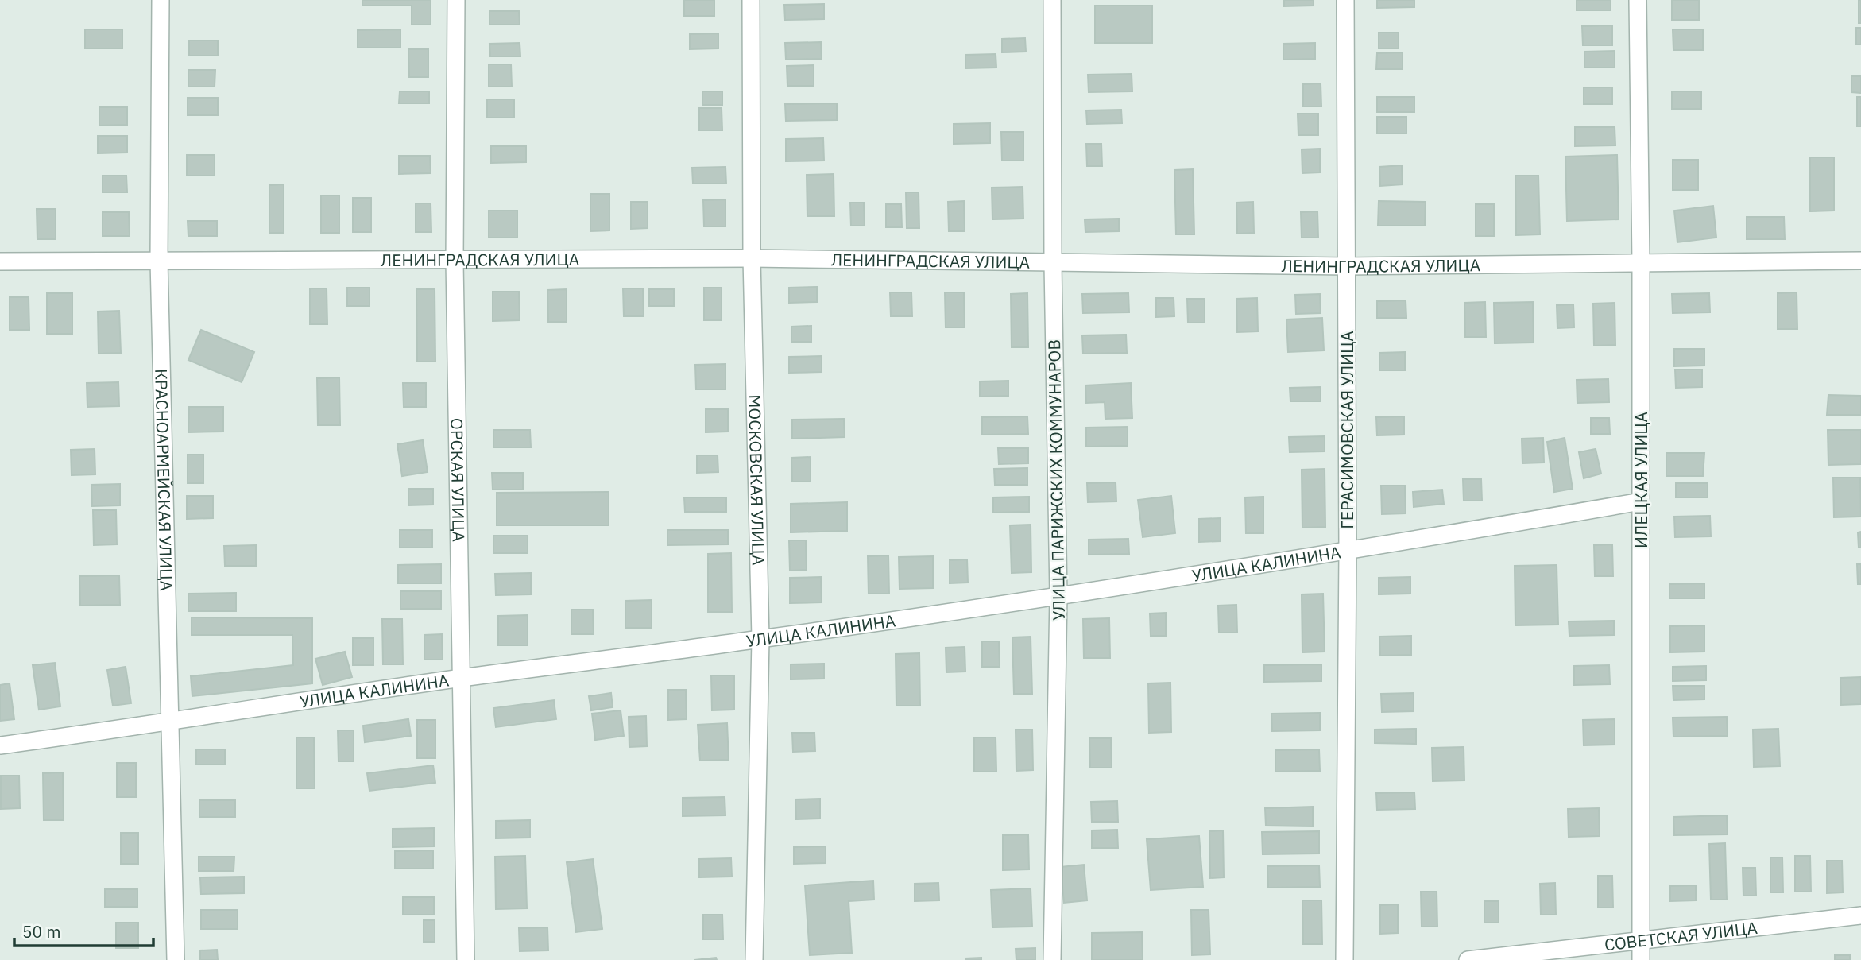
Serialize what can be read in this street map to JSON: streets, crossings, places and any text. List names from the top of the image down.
{
  "streets": {
    "street": [
      "ЛЕНИНГРАДСКАЯ УЛИЦА",
      "ГЕРАСИМОВСКАЯ УЛИЦА",
      "КРАСНОАРМЕЙСКАЯ УЛИЦА",
      "ОРСКАЯ УЛИЦА",
      "МОСКОВСКАЯ УЛИЦА",
      "УЛИЦА ПАРИЖСКИХ КОММУНАРОВ",
      "ИЛЕЦКАЯ УЛИЦА",
      "УЛИЦА КАЛИНИНА",
      "СОВЕТСКАЯ УЛИЦА"
    ]
  },
  "crossings": [
    ["ЛЕНИНГРАДСКАЯ УЛИЦА", "ГЕРАСИМОВСКАЯ УЛИЦА"],
    ["ЛЕНИНГРАДСКАЯ УЛИЦА", "КРАСНОАРМЕЙСКАЯ УЛИЦА"],
    ["ЛЕНИНГРАДСКАЯ УЛИЦА", "ОРСКАЯ УЛИЦА"],
    ["ЛЕНИНГРАДСКАЯ УЛИЦА", "МОСКОВСКАЯ УЛИЦА"],
    ["ЛЕНИНГРАДСКАЯ УЛИЦА", "УЛИЦА ПАРИЖСКИХ КОММУНАРОВ"],
    ["ЛЕНИНГРАДСКАЯ УЛИЦА", "ИЛЕЦКАЯ УЛИЦА"],
    ["ГЕРАСИМОВСКАЯ УЛИЦА", "УЛИЦА КАЛИНИНА"],
    ["КРАСНОАРМЕЙСКАЯ УЛИЦА", "УЛИЦА КАЛИНИНА"],
    ["ОРСКАЯ УЛИЦА", "УЛИЦА КАЛИНИНА"],
    ["МОСКОВСКАЯ УЛИЦА", "УЛИЦА КАЛИНИНА"],
    ["УЛИЦА ПАРИЖСКИХ КОММУНАРОВ", "УЛИЦА КАЛИНИНА"],
    ["ИЛЕЦКАЯ УЛИЦА", "УЛИЦА КАЛИНИНА"],
    ["ИЛЕЦКАЯ УЛИЦА", "СОВЕТСКАЯ УЛИЦА"]
  ],
  "scale_bar": "50 m"
}
